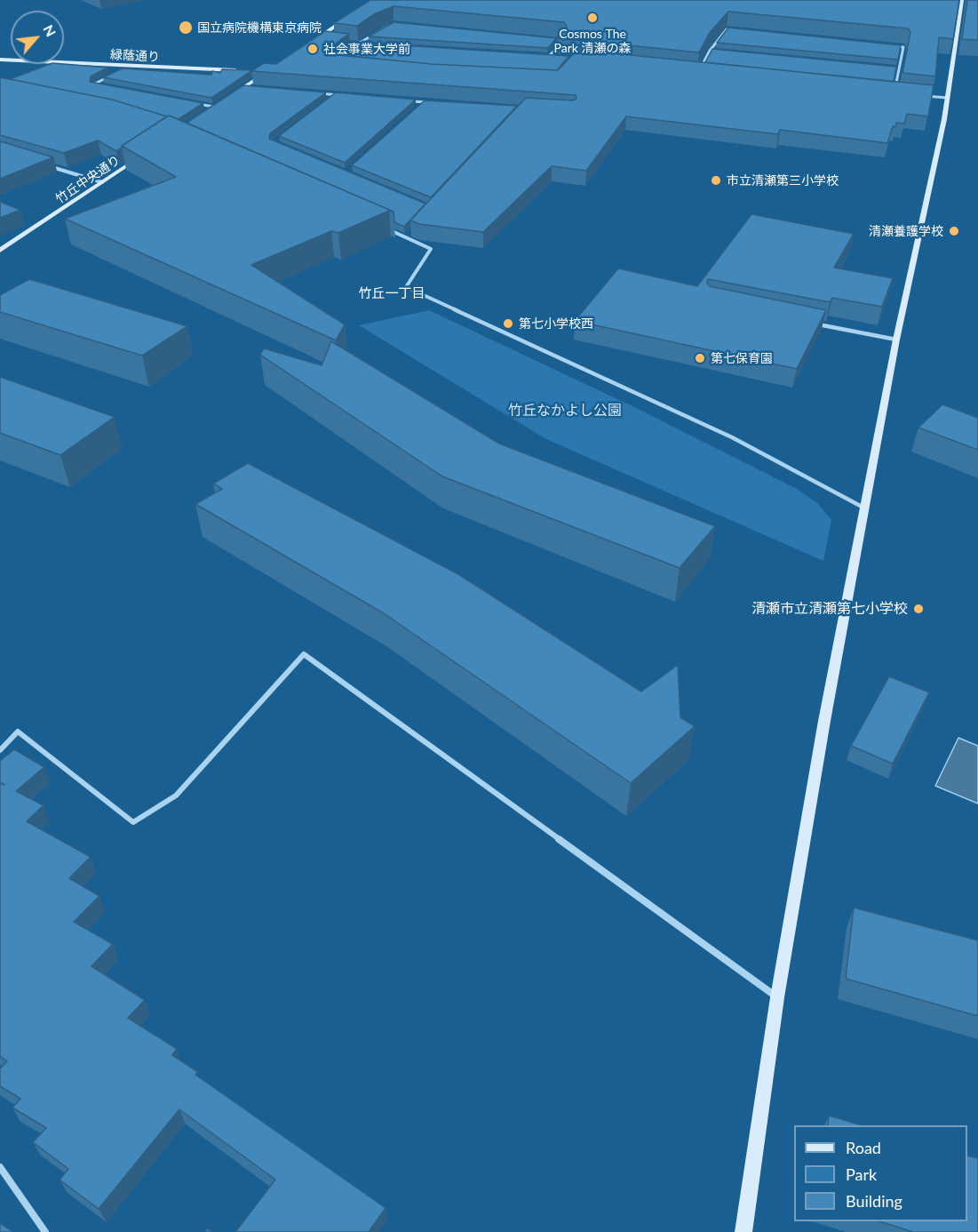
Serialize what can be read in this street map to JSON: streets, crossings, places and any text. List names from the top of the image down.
{
  "streets": {
    "street": ["緑蔭通り", "竹丘中央通り"]
  },
  "districts": ["竹丘一丁目"],
  "parks": ["竹丘なかよし公園"],
  "places": [
    "Cosmos The Park 清瀬の森",
    "国立病院機構東京病院",
    "社会事業大学前",
    "市立清瀬第三小学校",
    "清瀬養護学校",
    "第七小学校西",
    "第七保育園",
    "清瀬市立清瀬第七小学校"
  ],
  "legend": ["Road", "Park", "Building"],
  "north": "top right"
}
